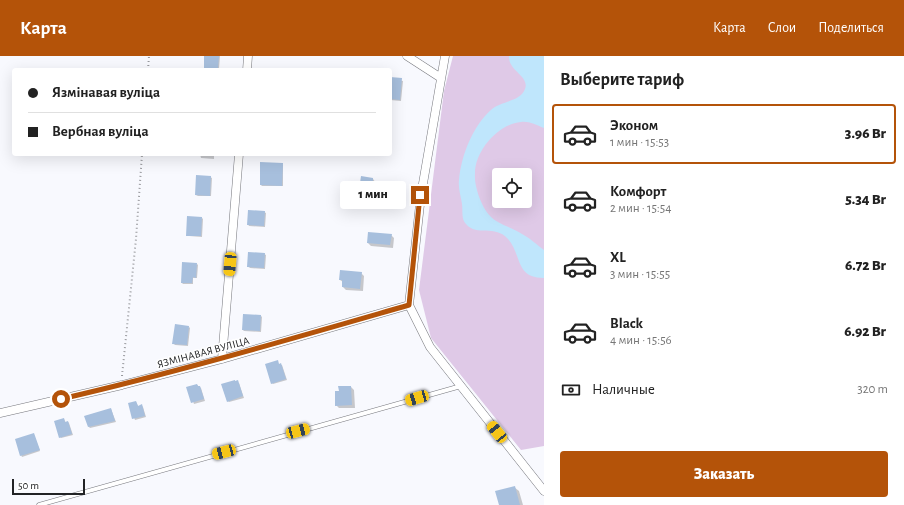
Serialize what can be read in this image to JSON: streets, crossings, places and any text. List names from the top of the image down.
{
  "streets": {
    "street": ["ЯЗМІНАВАЯ ВУЛІЦА"]
  },
  "scale_bar": "50 m",
  "page": {
    "header": "Карта",
    "nav": ["Карта", "Слои", "Поделиться"],
    "heading": "Выберите тариф",
    "banner": ["Язмінавая вуліца", "Вербная вуліца"],
    "list": [
      {
        "name": "Эконом",
        "note": "1 мин · 15:53",
        "value": "3.96 Br"
      },
      {
        "name": "Комфорт",
        "note": "2 мин · 15:54",
        "value": "5.34 Br"
      },
      {
        "name": "XL",
        "note": "3 мин · 15:55",
        "value": "6.72 Br"
      },
      {
        "name": "Black",
        "note": "4 мин · 15:56",
        "value": "6.92 Br"
      }
    ],
    "bubble": "1 мин",
    "pay": ["Наличные", "320 m"],
    "buttons": "Заказать",
    "scale": "50 m"
  }
}
